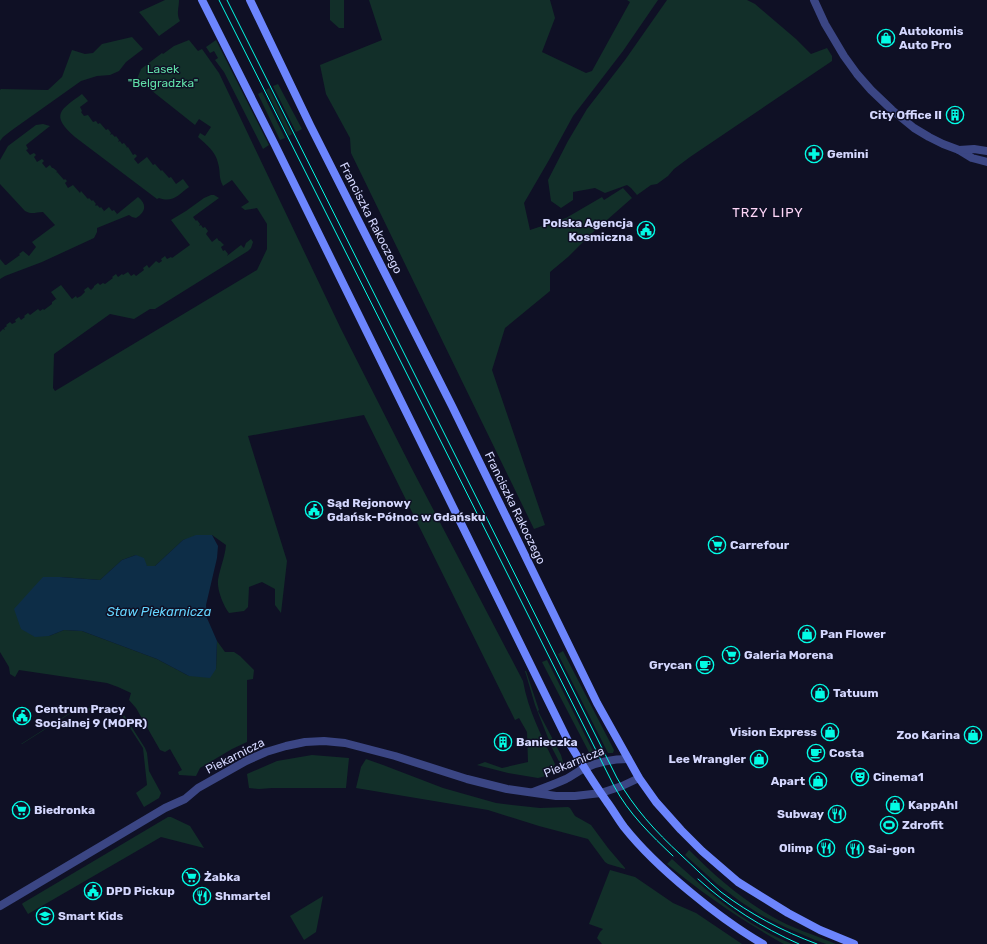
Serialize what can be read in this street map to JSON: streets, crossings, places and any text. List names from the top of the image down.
{
  "streets": {
    "main road": ["Franciszka Rakoczego"],
    "street": ["Piekarnicza"]
  },
  "crossings": [
    ["Franciszka Rakoczego", "Piekarnicza"]
  ],
  "districts": ["TRZY LIPY"],
  "water": ["Staw Piekarnicza"],
  "parks": ["Lasek \"Belgradzka\""],
  "places": {
    "shop": [
      "Autokomis Auto Pro",
      "Pan Flower",
      "Tatuum",
      "Vision Express",
      "Zoo Karina",
      "Lee Wrangler",
      "Apart",
      "KappAhl"
    ],
    "building": ["City Office II", "Banieczka"],
    "pharmacy": ["Gemini"],
    "public building": [
      "Polska Agencja Kosmiczna",
      "Sąd Rejonowy Gdańsk-Północ w Gdańsku",
      "Centrum Pracy Socjalnej 9 (MOPR)",
      "DPD Pickup"
    ],
    "supermarket": [
      "Carrefour",
      "Galeria Morena",
      "Biedronka",
      "Żabka"
    ],
    "cafe": ["Grycan", "Costa"],
    "theatre": ["Cinema1"],
    "restaurant": [
      "Subway",
      "Olimp",
      "Sai-gon",
      "Shmartel"
    ],
    "sports": ["Zdrofit"],
    "school or university": ["Smart Kids"]
  }
}
